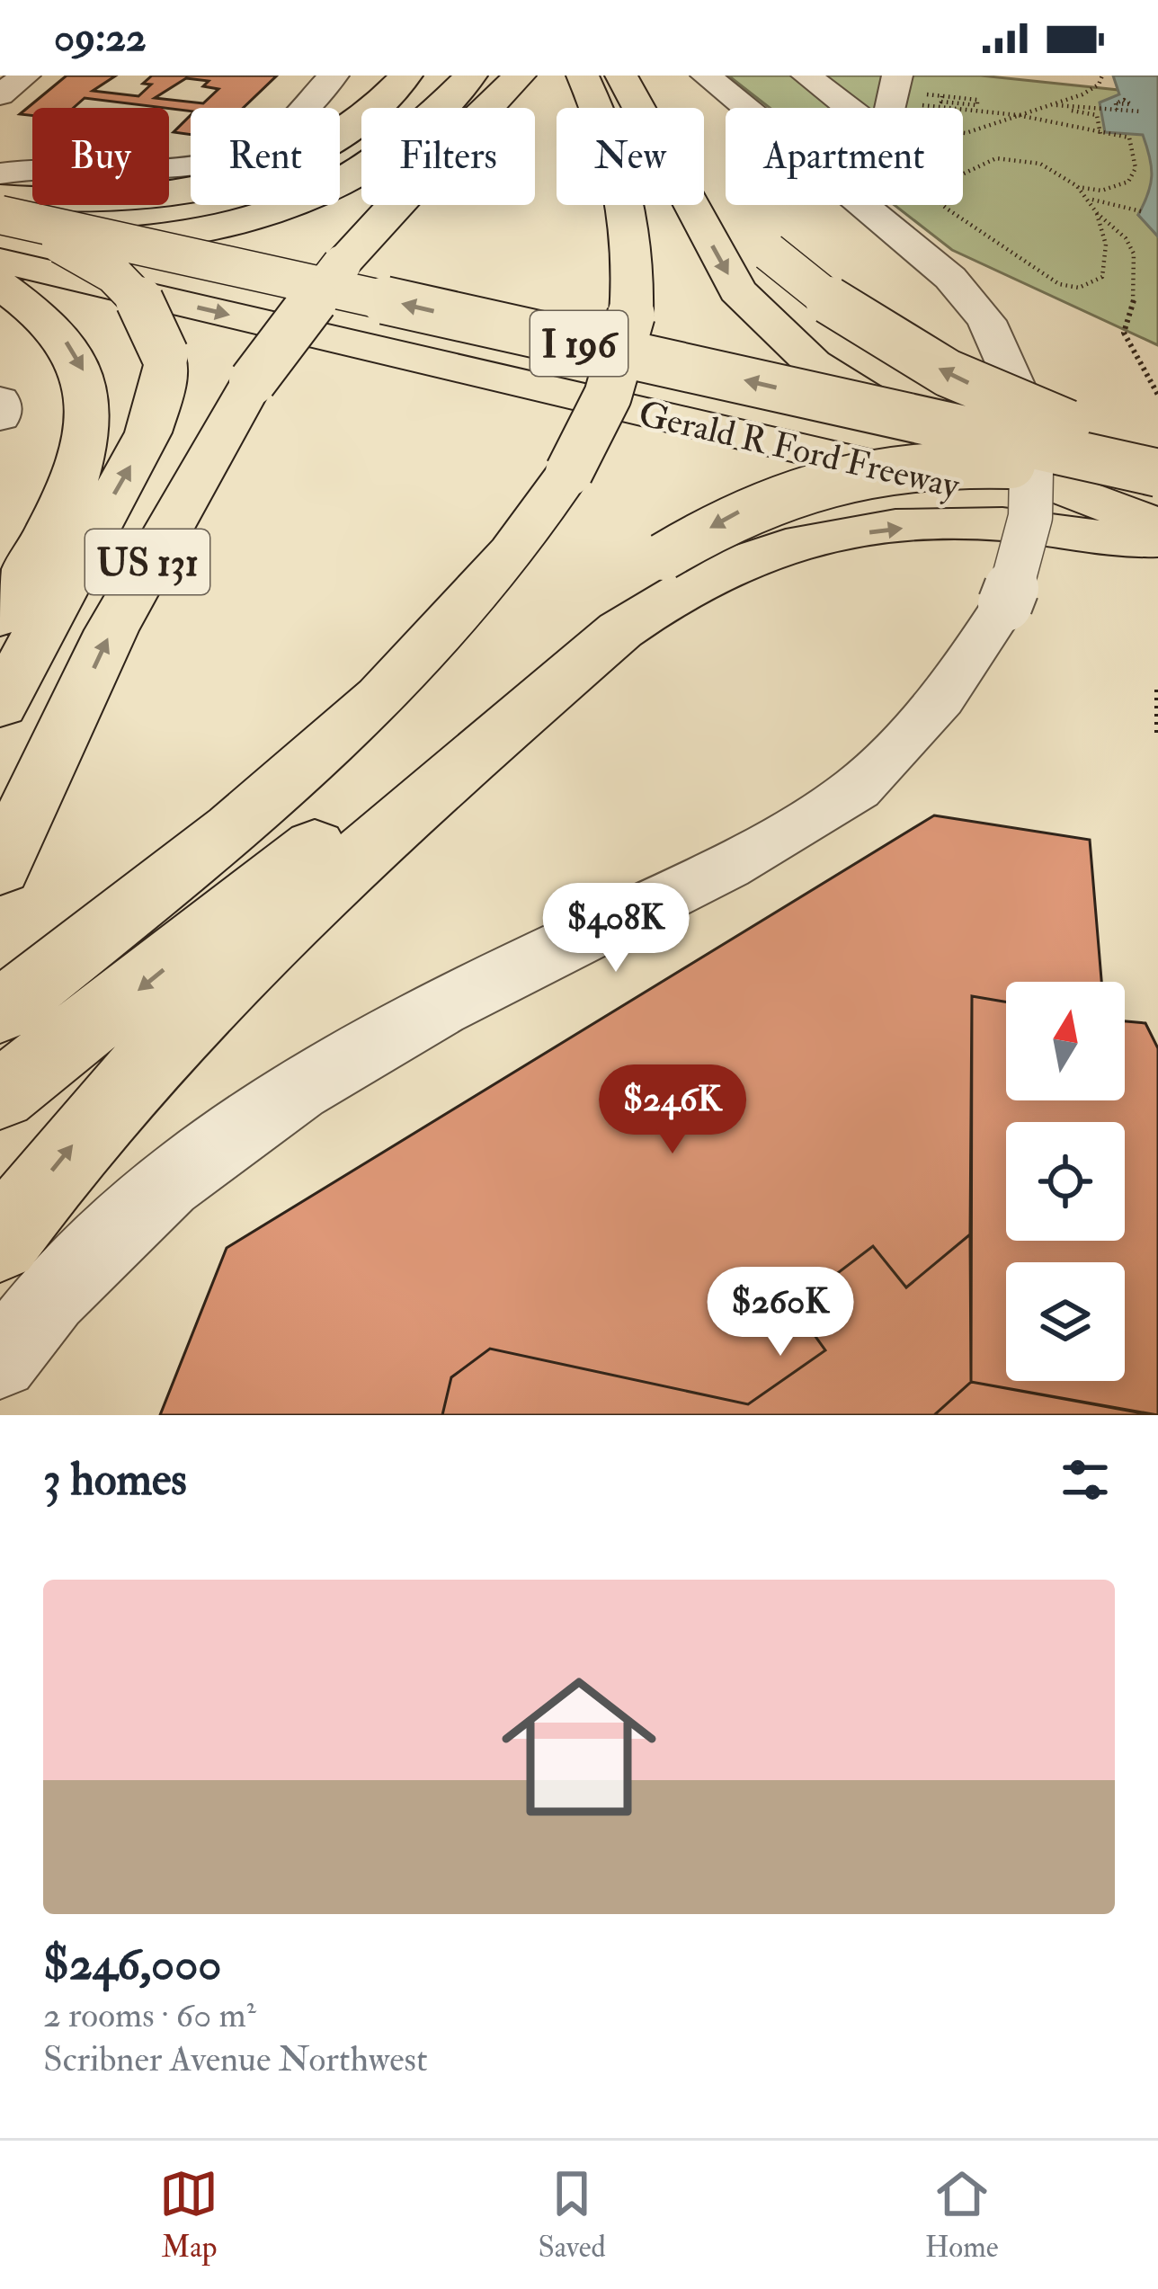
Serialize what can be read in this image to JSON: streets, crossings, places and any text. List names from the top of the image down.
{
  "streets": {
    "highway": ["I 196", "Gerald R Ford Freeway", "US 131"]
  },
  "north": "top",
  "page": {
    "status": "09:22",
    "chip": [
      "Buy",
      "Rent",
      "Filters",
      "New",
      "Apartment"
    ],
    "price": ["$408K", "$246K", "$260K"],
    "heading": "3 homes",
    "list": [
      {
        "name": "$246,000",
        "note": "2 rooms · 60 m² · Scribner Avenue Northwest"
      }
    ],
    "tabs": ["Map", "Saved", "Home"]
  }
}
